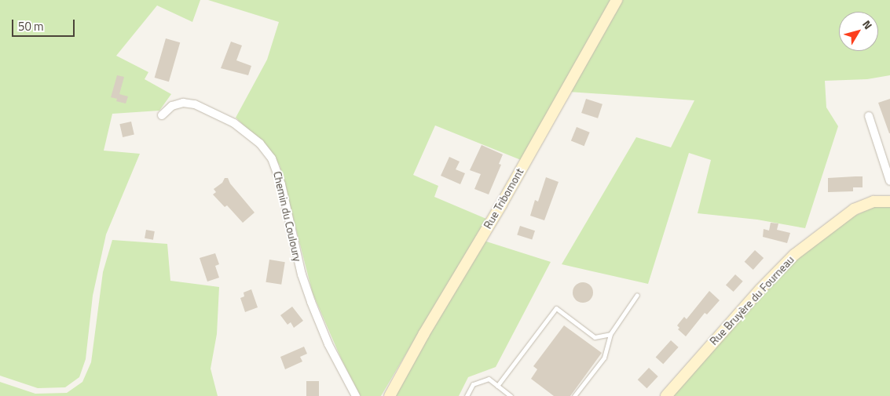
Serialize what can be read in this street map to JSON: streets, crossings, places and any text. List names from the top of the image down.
{
  "streets": {
    "street": ["Rue Tribomont", "Chemin du Couloury", "Rue Bruyère du Fourneau"]
  },
  "scale_bar": "50 m",
  "north": "top right"
}
